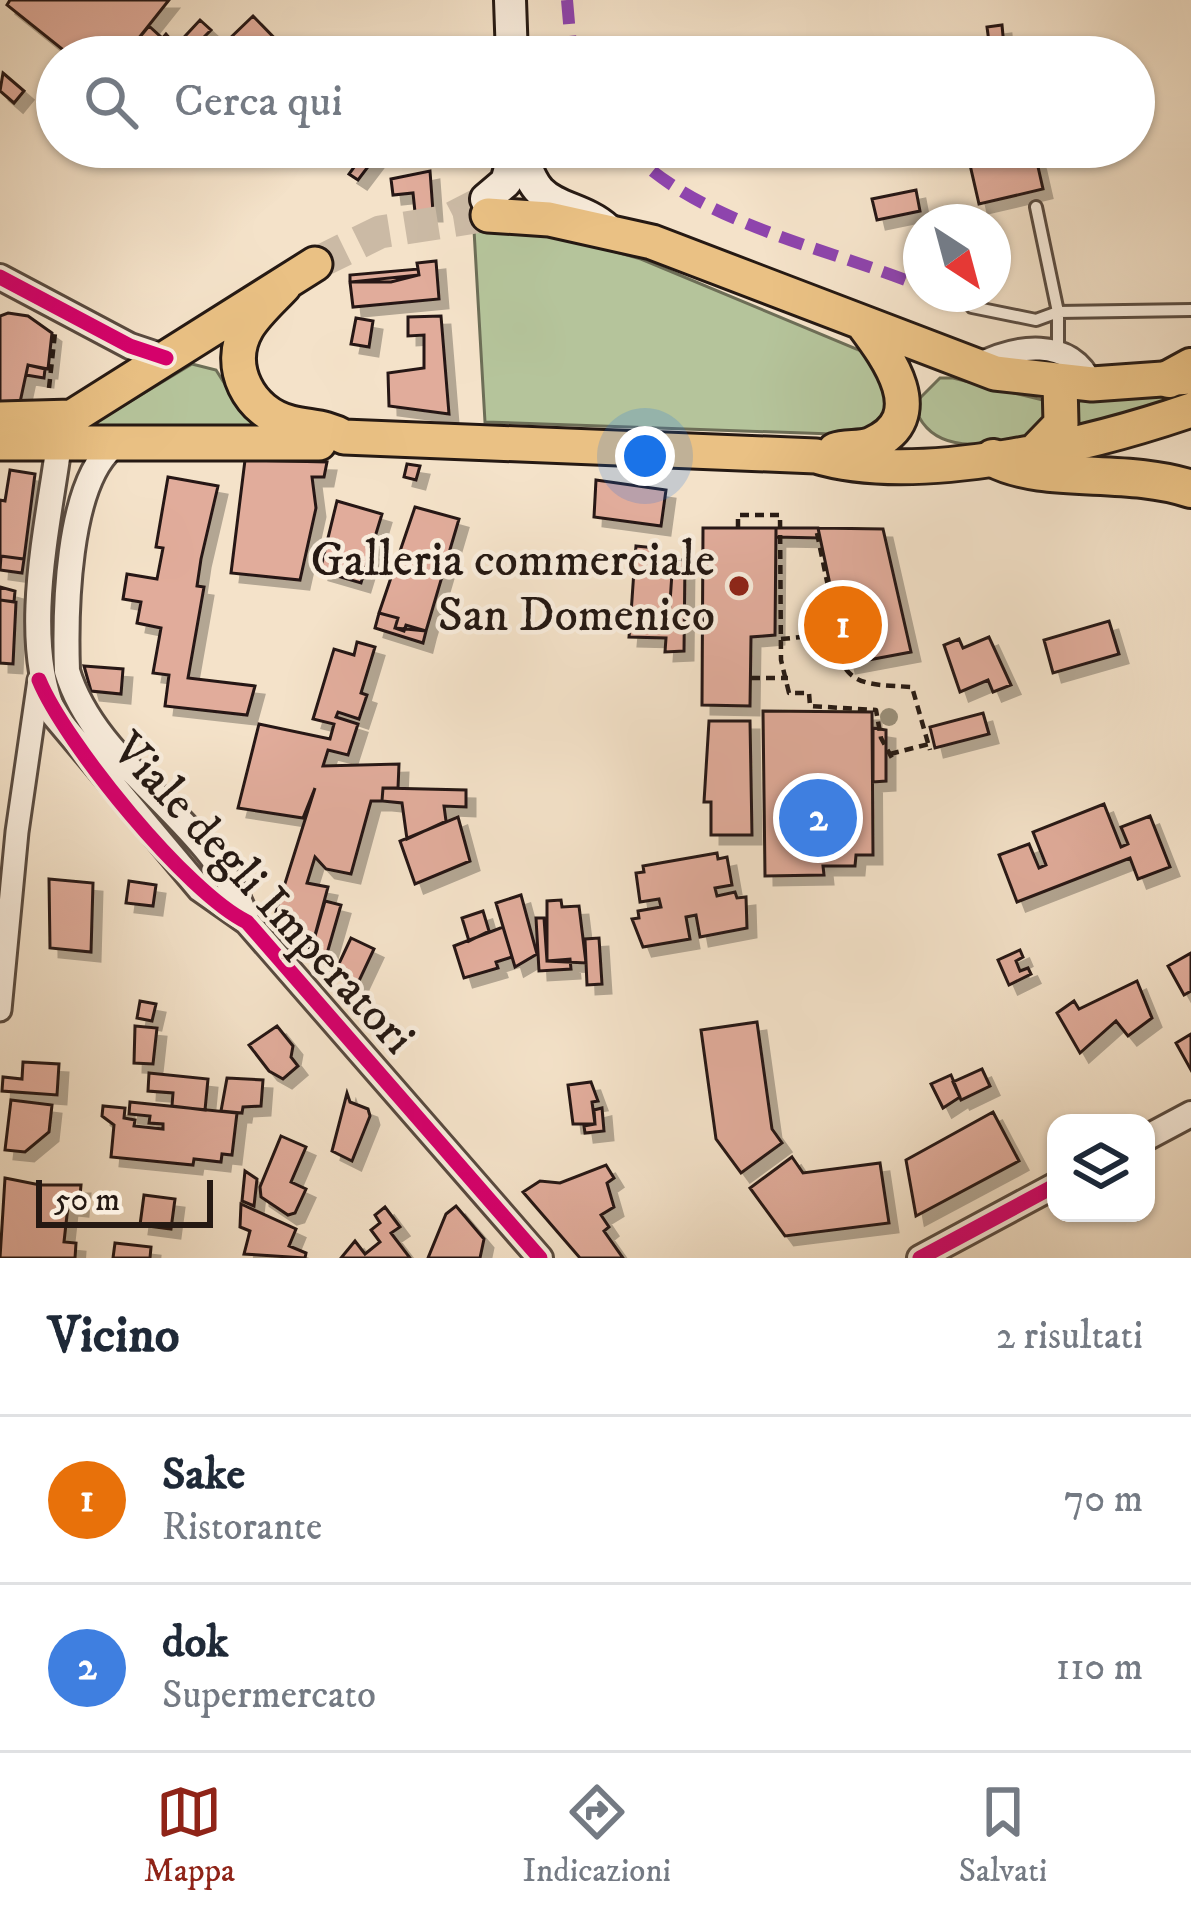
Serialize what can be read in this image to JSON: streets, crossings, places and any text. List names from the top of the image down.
{
  "streets": {
    "street": ["Viale degli Imperatori"]
  },
  "places": ["Galleria commerciale San Domenico"],
  "scale_bar": "50 m",
  "north": "bottom right",
  "page": {
    "search": "Cerca qui",
    "pins": ["1", "2"],
    "scale": "50 m",
    "heading": ["Vicino", "2 risultati"],
    "list": [
      {
        "mark": "1",
        "name": "Sake",
        "note": "Ristorante",
        "value": "70 m"
      },
      {
        "mark": "2",
        "name": "dok",
        "note": "Supermercato",
        "value": "110 m"
      }
    ],
    "nav": ["Mappa", "Indicazioni", "Salvati"]
  }
}
